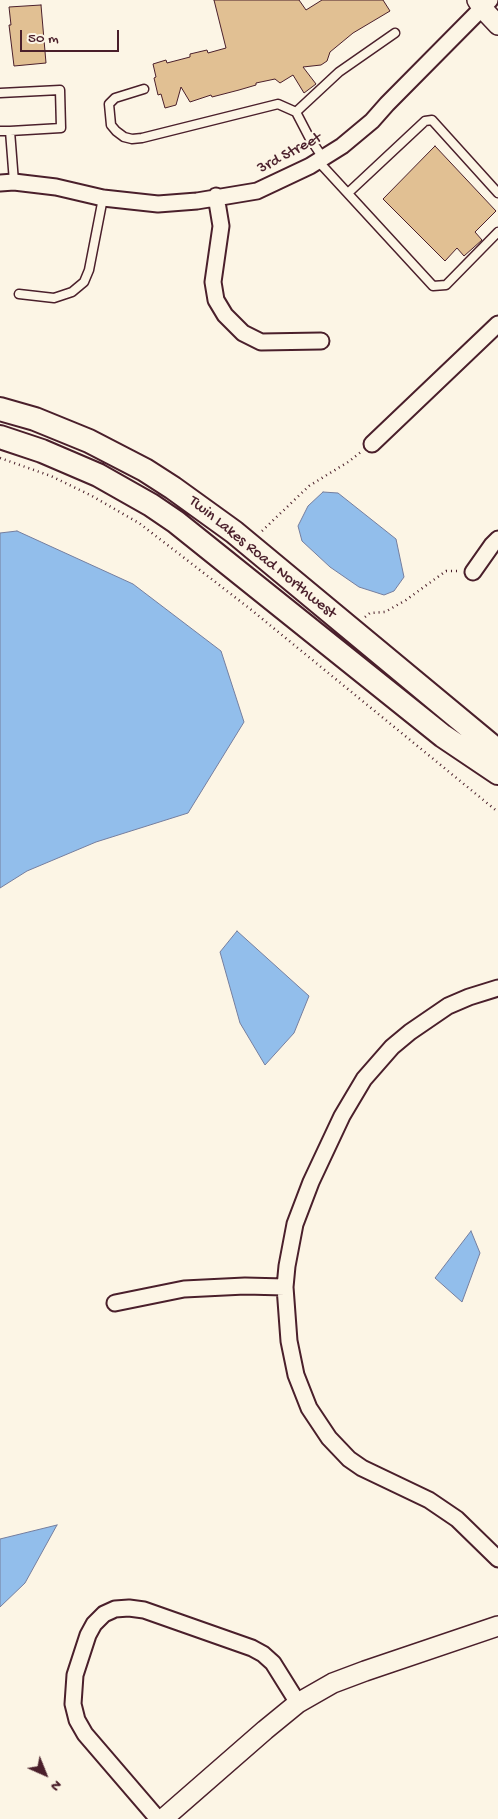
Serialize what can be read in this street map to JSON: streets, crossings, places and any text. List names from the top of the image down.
{
  "streets": {
    "main road": ["Twin Lakes Road Northwest"],
    "street": ["3rd Street"]
  },
  "scale_bar": "50 m",
  "north": "bottom right"
}
